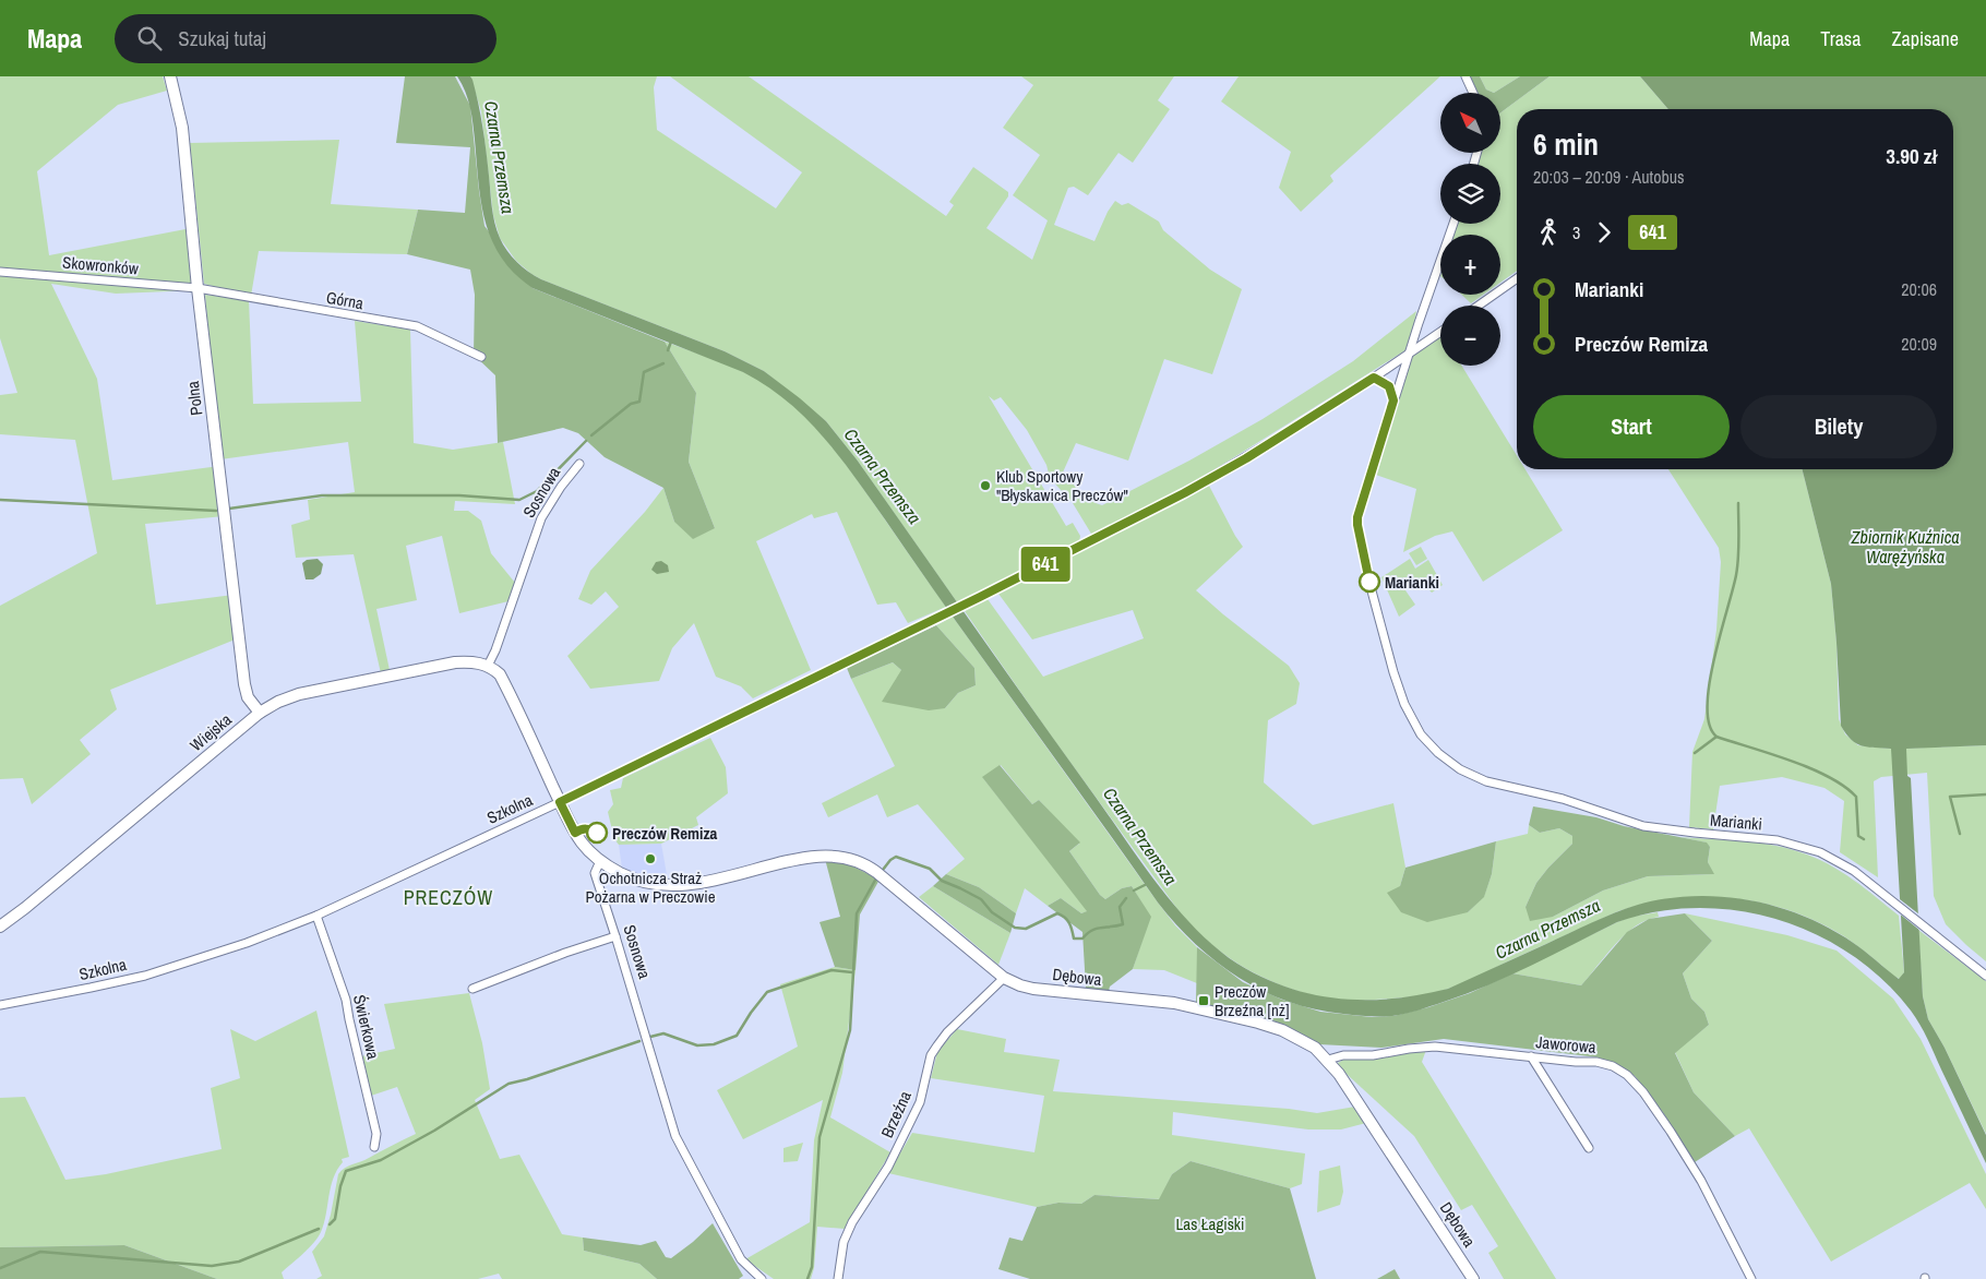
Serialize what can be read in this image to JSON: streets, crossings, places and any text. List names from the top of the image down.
{
  "streets": {
    "street": [
      "Skowronków",
      "Górna",
      "Polna",
      "Sosnowa",
      "Wiejska",
      "Szkolna",
      "Marianki",
      "Dębowa",
      "Świerkowa",
      "Jaworowa",
      "Brzeźna"
    ]
  },
  "crossings": [
    ["Skowronków", "Górna"],
    ["Skowronków", "Polna"],
    ["Górna", "Polna"],
    ["Polna", "Wiejska"],
    ["Sosnowa", "Wiejska"],
    ["Sosnowa", "Dębowa"],
    ["Szkolna", "Świerkowa"],
    ["Dębowa", "Jaworowa"],
    ["Dębowa", "Brzeźna"]
  ],
  "districts": ["PRECZÓW"],
  "water": ["Czarna Przemsza", "Zbiornik Kuźnica Warężyńska"],
  "parks": ["Las Łagiski"],
  "places": {
    "other": [
      "Klub Sportowy \"Błyskawica Preczów\"",
      "Marianki",
      "Preczów Remiza",
      "Ochotnicza Straż Pożarna w Preczowie"
    ],
    "transit": ["Preczów Brzeźna [nż]"]
  },
  "lines": ["bus line 641"],
  "north": "top left",
  "page": {
    "header": "Mapa",
    "search": "Szukaj tutaj",
    "nav": ["Mapa", "Trasa", "Zapisane"],
    "on_map": "641",
    "map_buttons": ["+", "−"],
    "heading": ["6 min", "20:03 – 20:09 · Autobus", "3.90 zł"],
    "legs": ["3", "641"],
    "list": [
      {
        "name": "Marianki",
        "value": "20:06"
      },
      {
        "name": "Preczów Remiza",
        "value": "20:09"
      }
    ],
    "buttons": ["Start", "Bilety"]
  }
}
